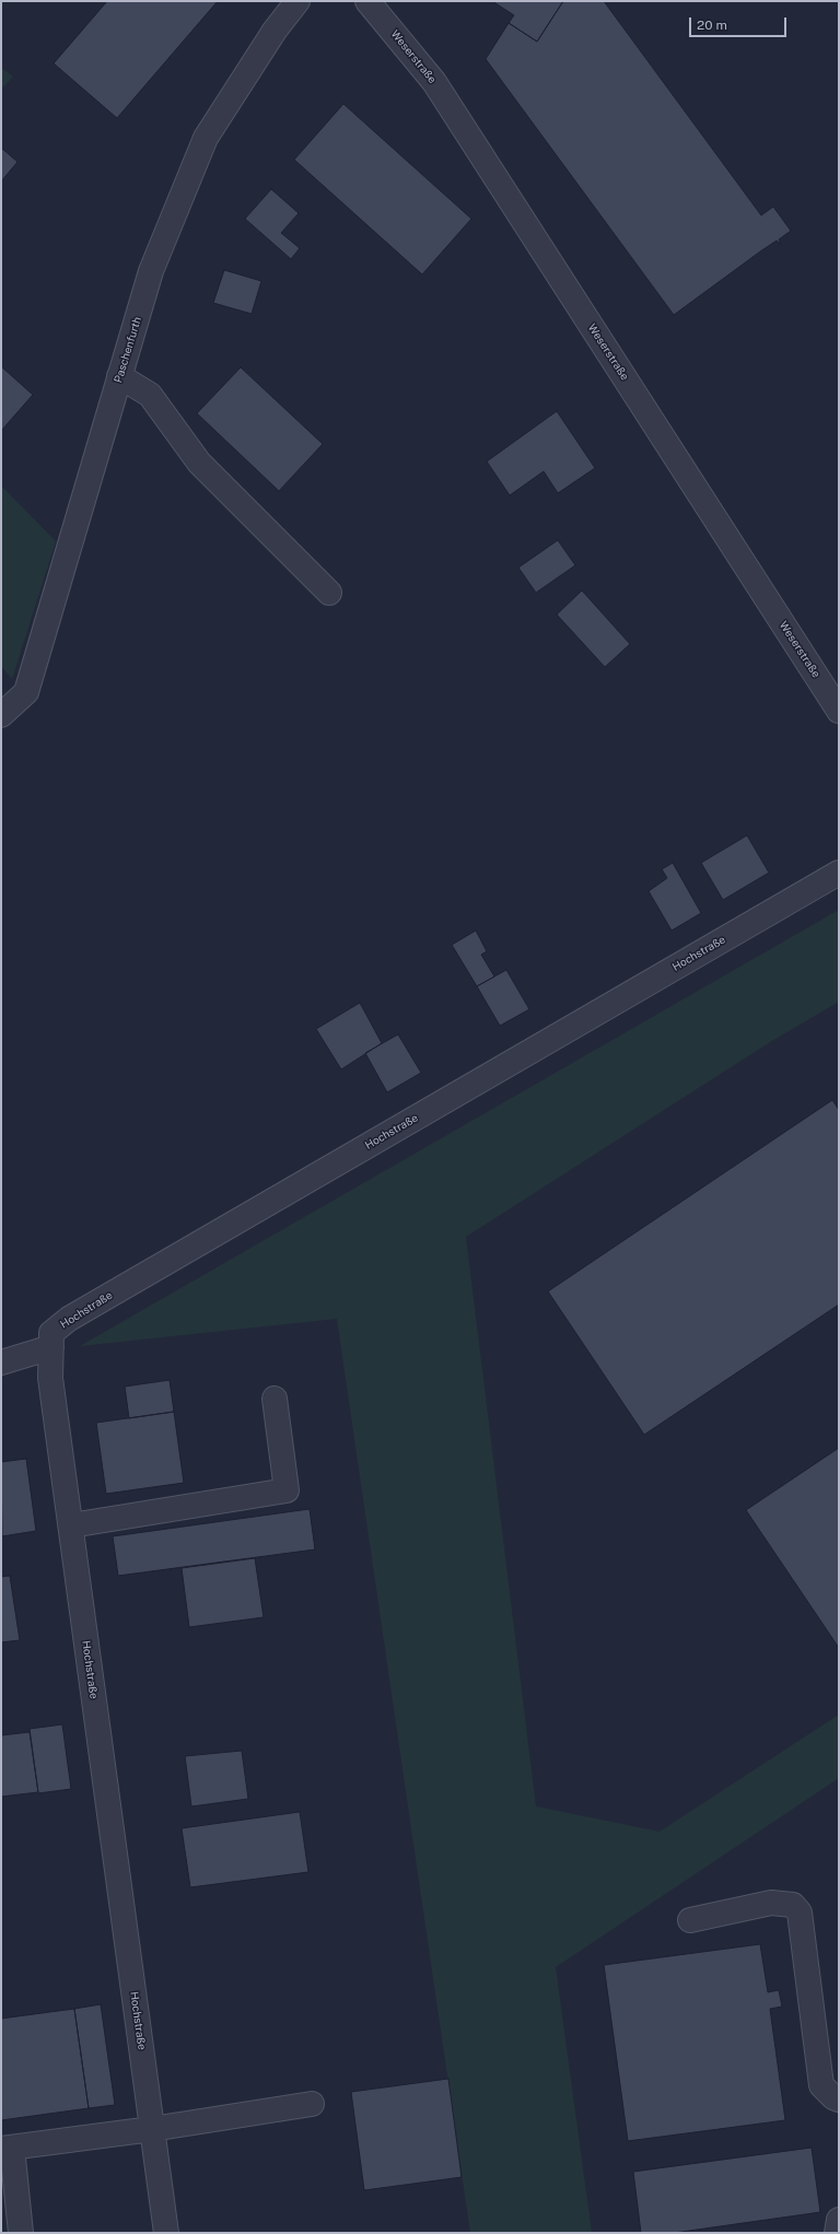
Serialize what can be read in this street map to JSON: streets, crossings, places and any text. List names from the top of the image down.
{
  "streets": {
    "street": ["Weserstraße", "Paschenfurth", "Hochstraße"]
  },
  "scale_bar": "20 m"
}
